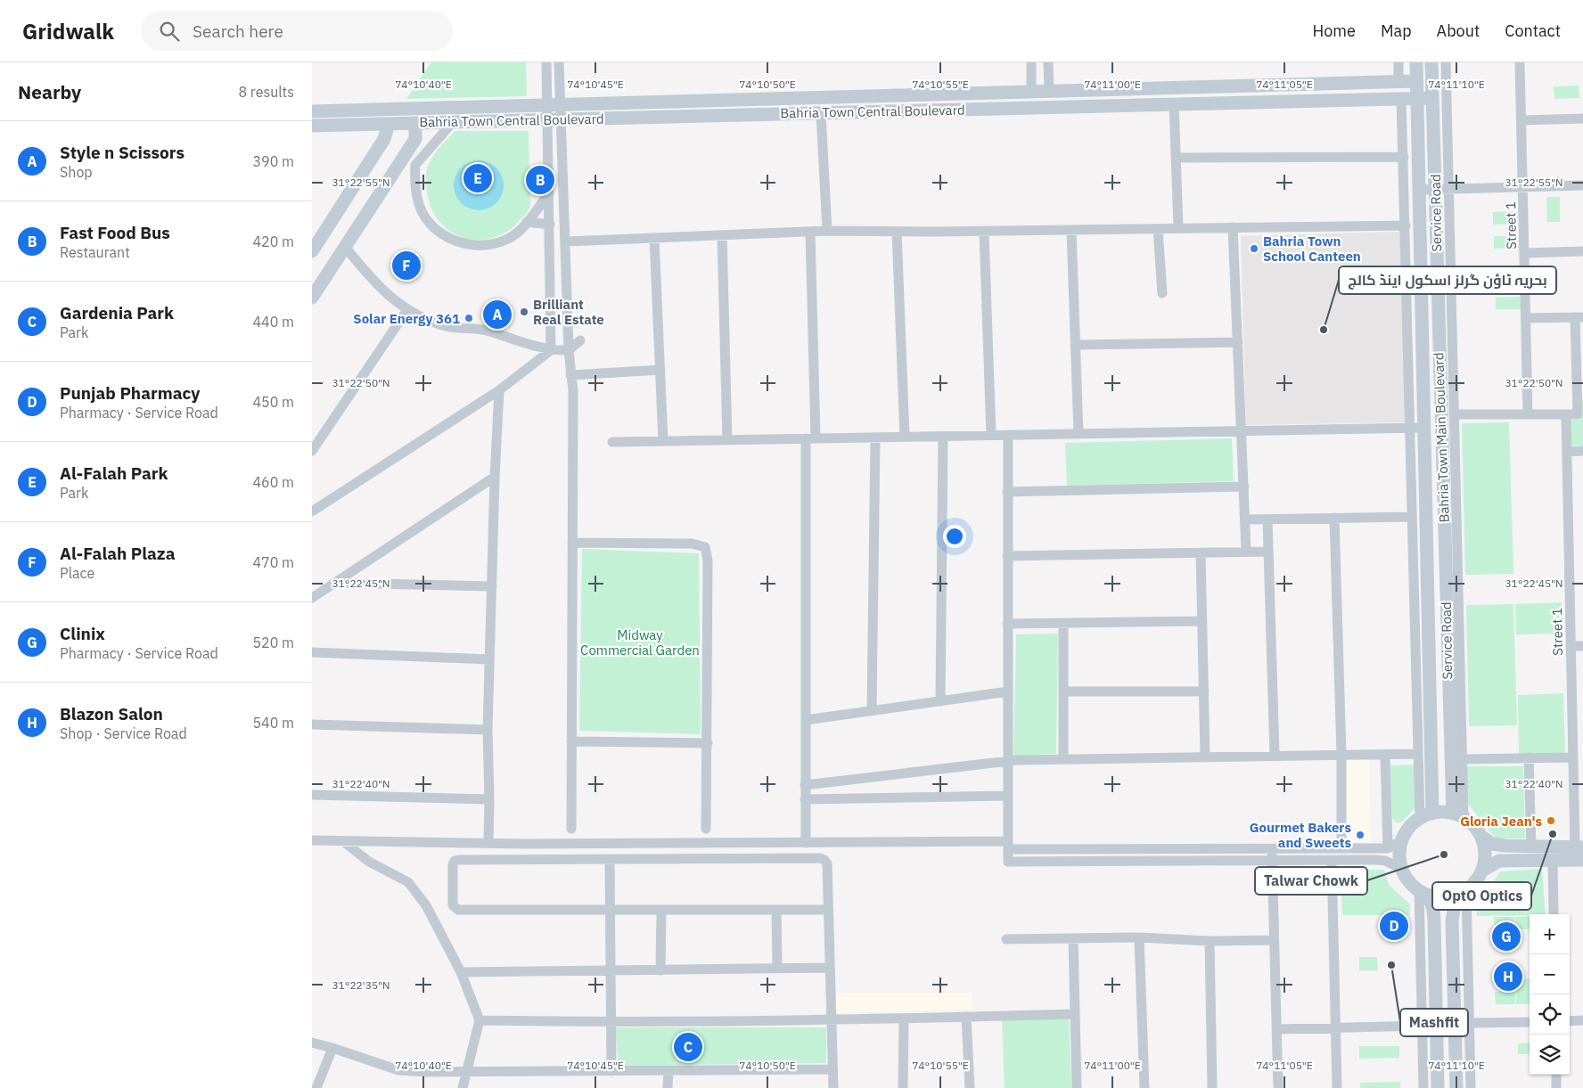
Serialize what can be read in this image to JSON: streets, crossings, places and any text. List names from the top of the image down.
{
  "streets": {
    "main road": ["Bahria Town Central Boulevard", "Bahria Town Main Boulevard"],
    "street": ["Service Road", "Street 1"]
  },
  "crossings": [
    ["Bahria Town Central Boulevard", "Bahria Town Main Boulevard"],
    ["Service Road", "Bahria Town Main Boulevard"]
  ],
  "parks": ["Midway Commercial Garden"],
  "places": [
    "Bahria Town School Canteen",
    "Brilliant Real Estate",
    "Solar Energy 361",
    "بحریہ ٹاؤن گرلز اسکول اینڈ کالج",
    "Gloria Jean's",
    "OptO Optics",
    "Gourmet Bakers and Sweets",
    "Talwar Chowk",
    "Mashfit"
  ],
  "page": {
    "header": "Gridwalk",
    "search": "Search here",
    "nav": [
      "Home",
      "Map",
      "About",
      "Contact"
    ],
    "heading": ["Nearby", "8 results"],
    "list": [
      {
        "mark": "A",
        "name": "Style n Scissors",
        "note": "Shop",
        "value": "390 m"
      },
      {
        "mark": "B",
        "name": "Fast Food Bus",
        "note": "Restaurant",
        "value": "420 m"
      },
      {
        "mark": "C",
        "name": "Gardenia Park",
        "note": "Park",
        "value": "440 m"
      },
      {
        "mark": "D",
        "name": "Punjab Pharmacy",
        "note": "Pharmacy · Service Road",
        "value": "450 m"
      },
      {
        "mark": "E",
        "name": "Al-Falah Park",
        "note": "Park",
        "value": "460 m"
      },
      {
        "mark": "F",
        "name": "Al-Falah Plaza",
        "note": "Place",
        "value": "470 m"
      },
      {
        "mark": "G",
        "name": "Clinix",
        "note": "Pharmacy · Service Road",
        "value": "520 m"
      },
      {
        "mark": "H",
        "name": "Blazon Salon",
        "note": "Shop · Service Road",
        "value": "540 m"
      }
    ],
    "pins": [
      "E",
      "B",
      "F",
      "A",
      "D",
      "G",
      "H",
      "C"
    ],
    "map_buttons": ["+", "−"]
  },
  "coordinates": [
    "74°10'40\"E",
    "74°10'45\"E",
    "74°10'50\"E",
    "74°10'55\"E",
    "74°11'00\"E",
    "74°11'05\"E",
    "74°11'10\"E",
    "31°22'55\"N",
    "31°22'50\"N",
    "31°22'45\"N",
    "31°22'40\"N",
    "31°22'35\"N"
  ]
}
